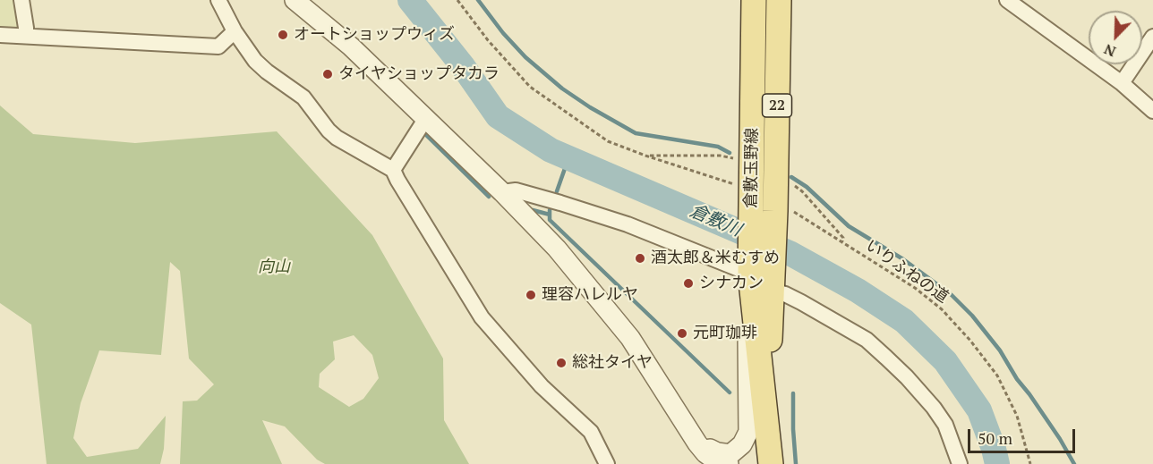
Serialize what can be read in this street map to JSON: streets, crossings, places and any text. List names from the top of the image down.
{
  "streets": {
    "main road": ["22", "倉敷玉野線"],
    "path": ["いりふねの道"]
  },
  "crossings": [
    ["倉敷玉野線", "いりふねの道"]
  ],
  "water": ["倉敷川"],
  "parks": ["向山"],
  "places": [
    "オートショップウィズ",
    "タイヤショップタカラ",
    "酒太郎＆米むすめ",
    "シナカン",
    "理容ハレルヤ",
    "元町珈琲",
    "総社タイヤ"
  ],
  "scale_bar": "50 m",
  "north": "bottom left"
}
